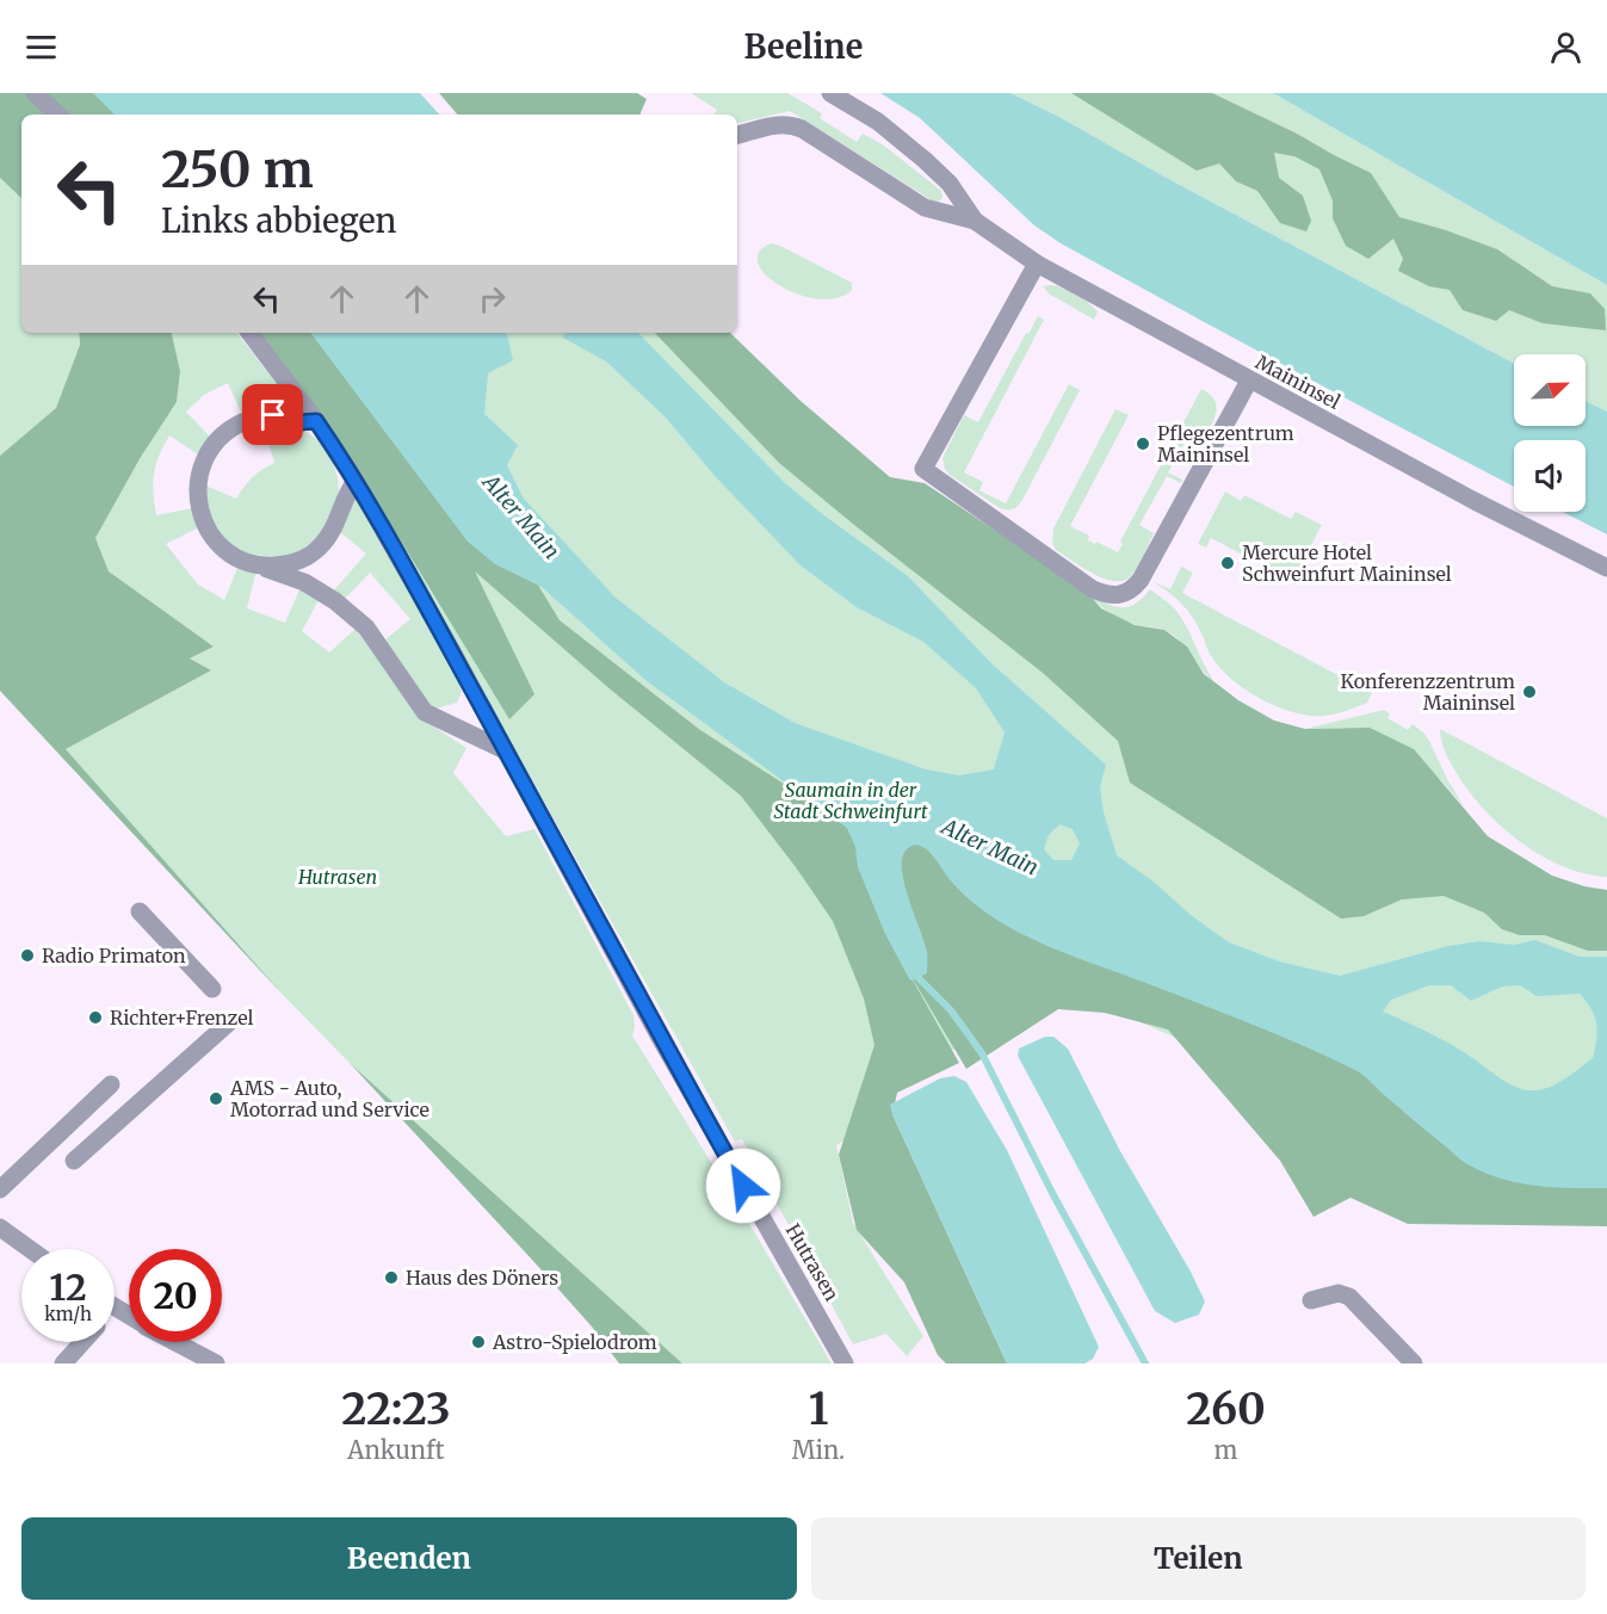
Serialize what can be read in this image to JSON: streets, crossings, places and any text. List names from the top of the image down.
{
  "streets": {
    "street": ["Maininsel", "Hutrasen"]
  },
  "water": ["Alter Main"],
  "parks": ["Saumain in der Stadt Schweinfurt", "Hutrasen"],
  "places": [
    "Pflegezentrum Maininsel",
    "Mercure Hotel Schweinfurt Maininsel",
    "Konferenzzentrum Maininsel",
    "Radio Primaton",
    "Richter+Frenzel",
    "AMS - Auto, Motorrad und Service",
    "Haus des Döners",
    "Astro-Spielodrom"
  ],
  "north": "top right",
  "page": {
    "header": "Beeline",
    "turn": ["250 m", "Links abbiegen"],
    "speed": "12 km/h",
    "limit": "20",
    "eta": [
      "22:23",
      "Ankunft",
      "1",
      "Min.",
      "260",
      "m"
    ],
    "buttons": ["Beenden", "Teilen"]
  }
}
